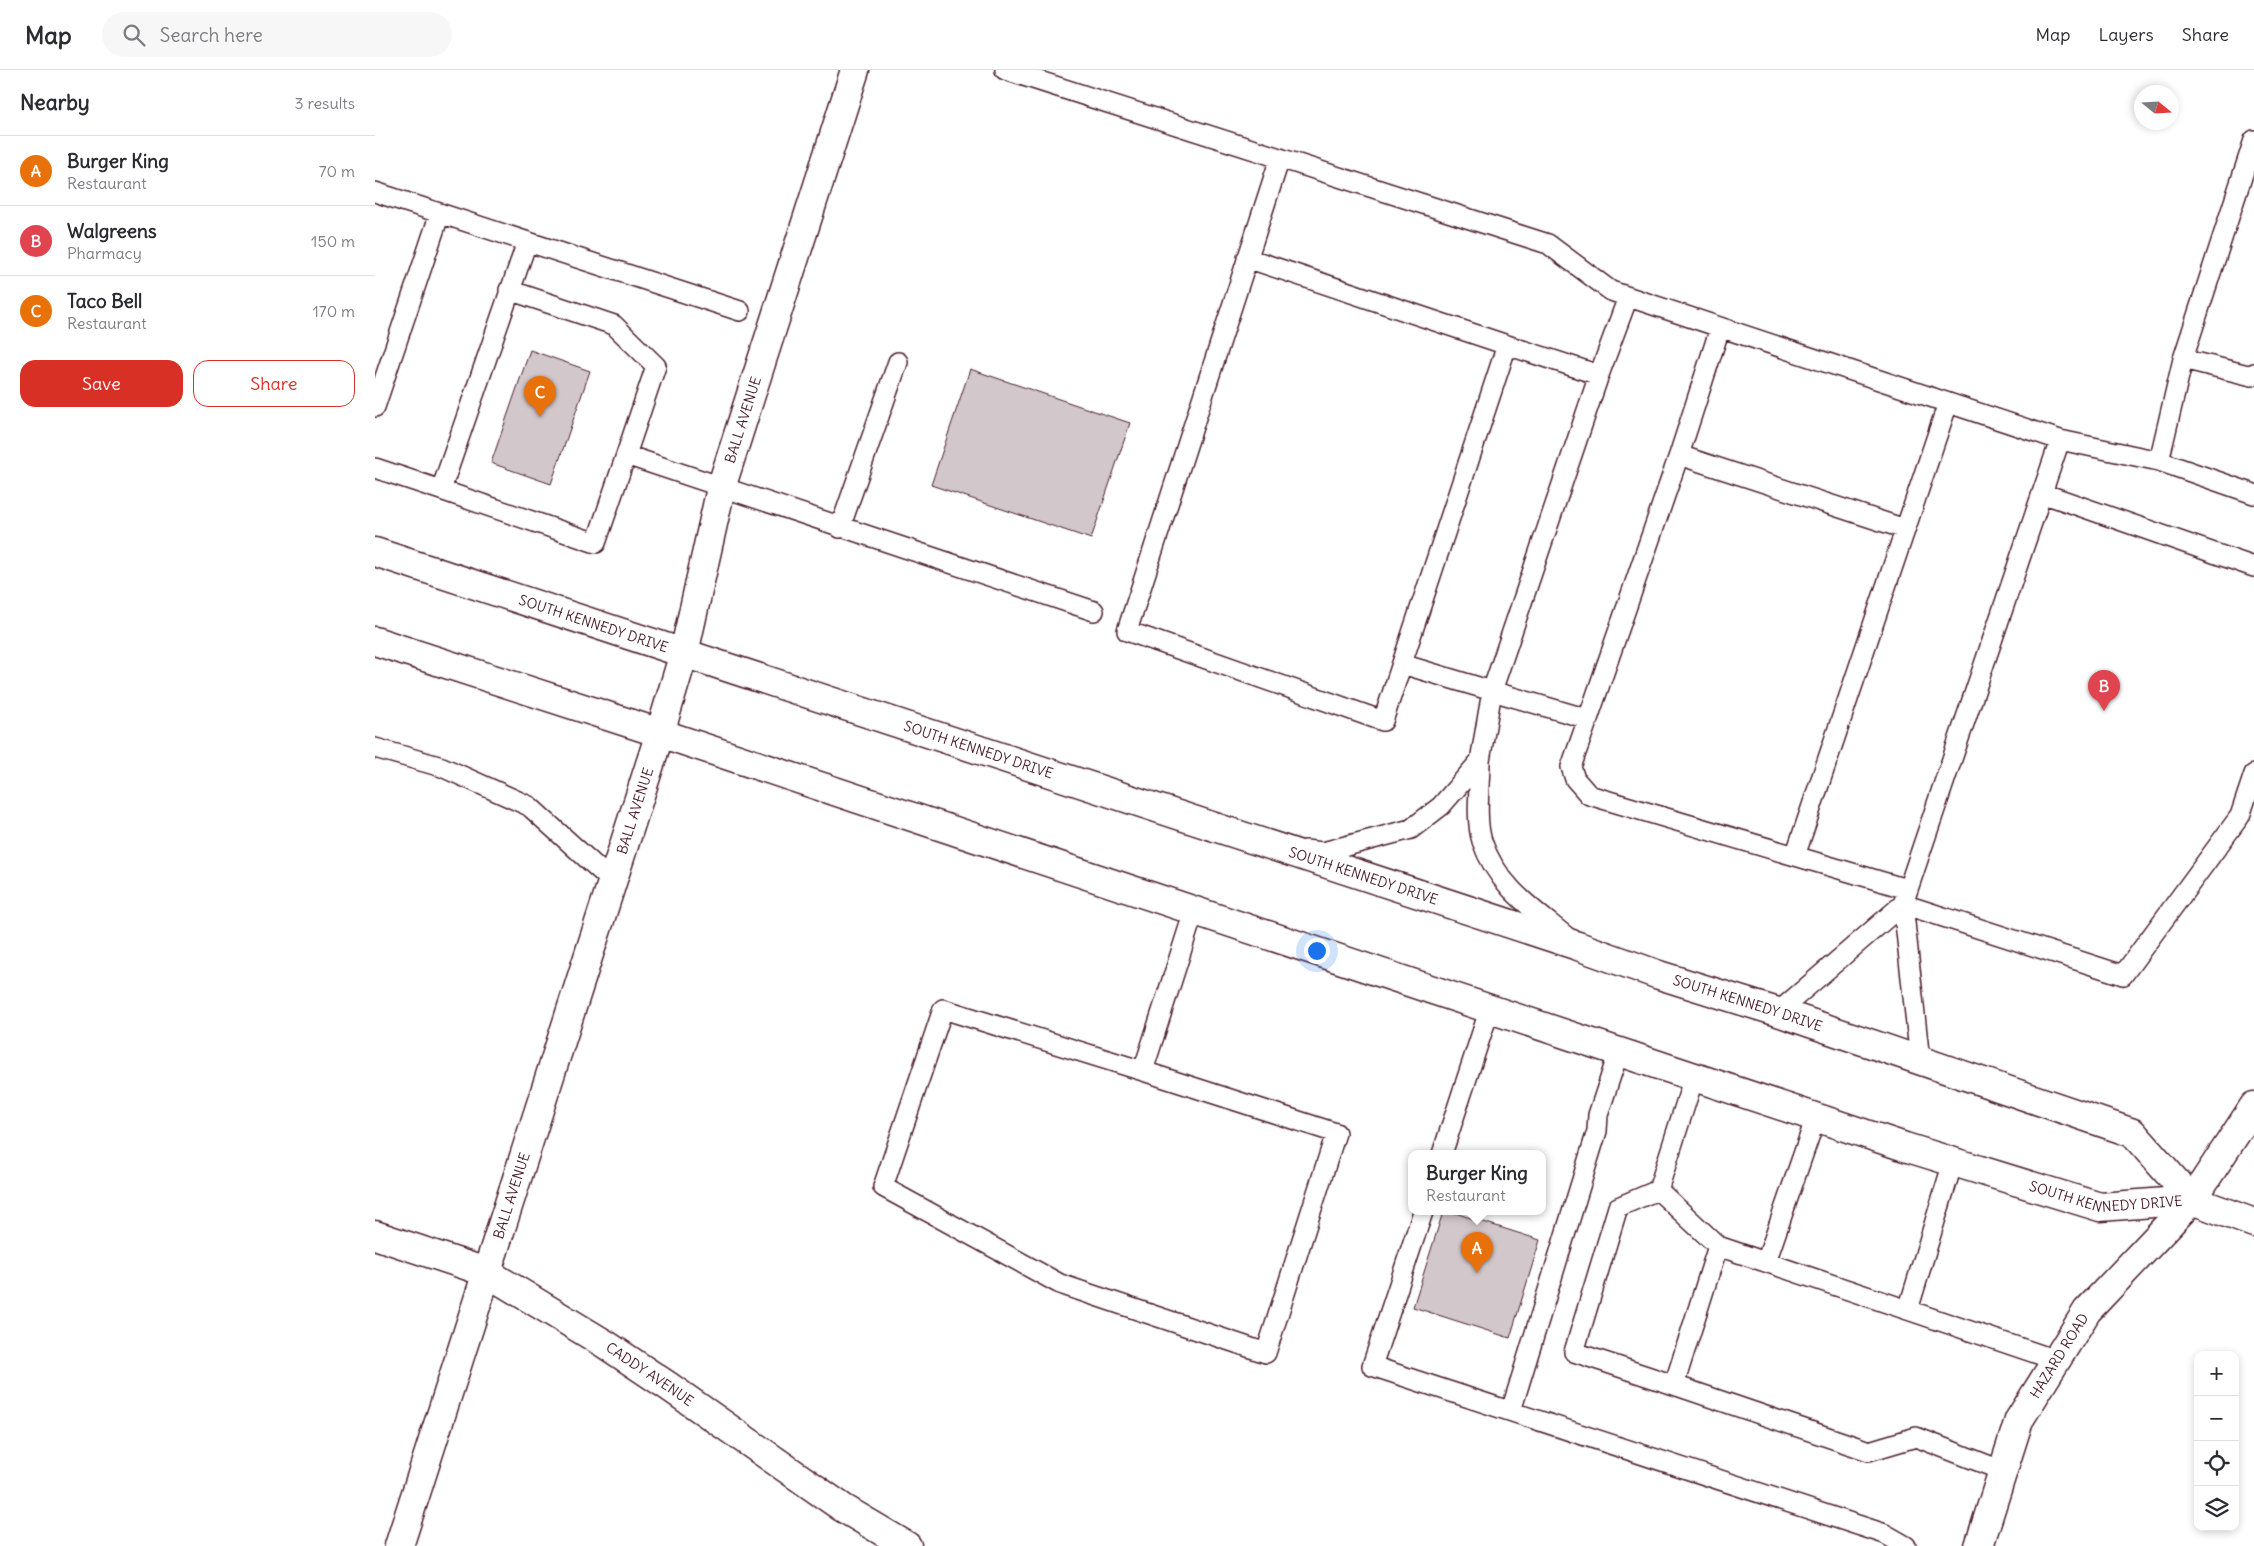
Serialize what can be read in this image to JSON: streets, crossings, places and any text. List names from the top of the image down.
{
  "streets": {
    "main road": [
      "BALL AVENUE",
      "SOUTH KENNEDY DRIVE",
      "HAZARD ROAD",
      "CADDY AVENUE"
    ]
  },
  "crossings": [
    ["BALL AVENUE", "SOUTH KENNEDY DRIVE"],
    ["BALL AVENUE", "CADDY AVENUE"],
    ["SOUTH KENNEDY DRIVE", "HAZARD ROAD"]
  ],
  "north": "right",
  "page": {
    "header": "Map",
    "search": "Search here",
    "nav": ["Map", "Layers", "Share"],
    "heading": ["Nearby", "3 results"],
    "list": [
      {
        "mark": "A",
        "name": "Burger King",
        "note": "Restaurant",
        "value": "70 m"
      },
      {
        "mark": "B",
        "name": "Walgreens",
        "note": "Pharmacy",
        "value": "150 m"
      },
      {
        "mark": "C",
        "name": "Taco Bell",
        "note": "Restaurant",
        "value": "170 m"
      }
    ],
    "buttons": ["Save", "Share"],
    "pins": ["C", "B", "A"],
    "popup": ["Burger King", "Restaurant"],
    "map_buttons": ["+", "−"]
  }
}
